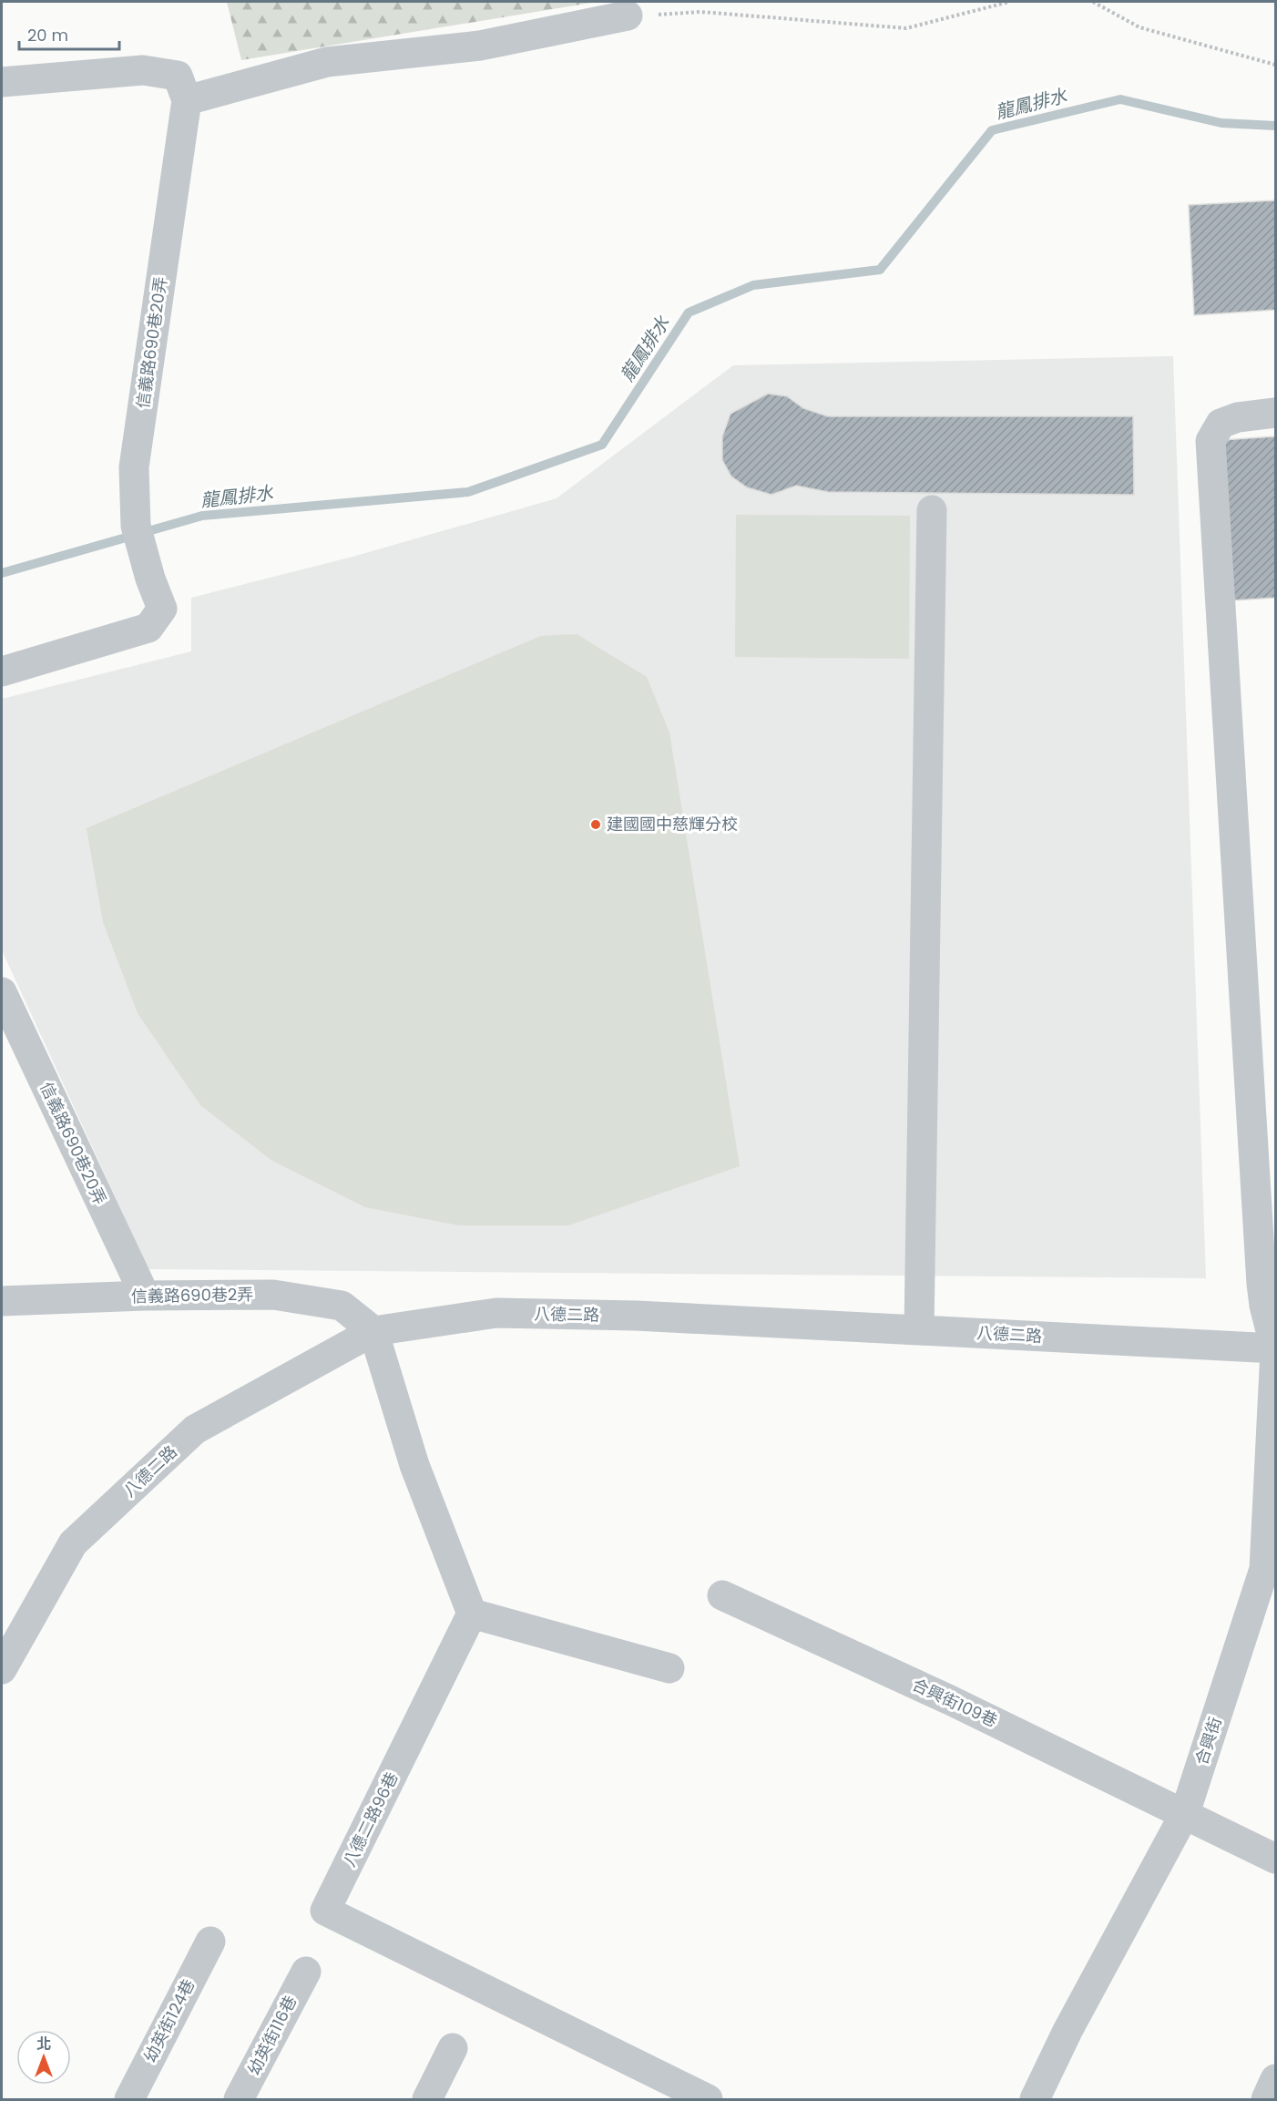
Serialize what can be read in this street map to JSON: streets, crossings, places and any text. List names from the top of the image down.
{
  "streets": {
    "street": [
      "信義路690巷20弄",
      "信義路690巷2弄",
      "八德二路",
      "合興街109巷",
      "合興街",
      "八德二路96巷",
      "幼英街124巷",
      "幼英街116巷"
    ]
  },
  "crossings": [
    ["信義路690巷20弄", "信義路690巷2弄"],
    ["信義路690巷2弄", "八德二路"],
    ["八德二路", "合興街"],
    ["合興街109巷", "合興街"]
  ],
  "water": ["龍鳳排水"],
  "places": ["建國國中慈輝分校"],
  "scale_bar": "20 m",
  "north": "top"
}
